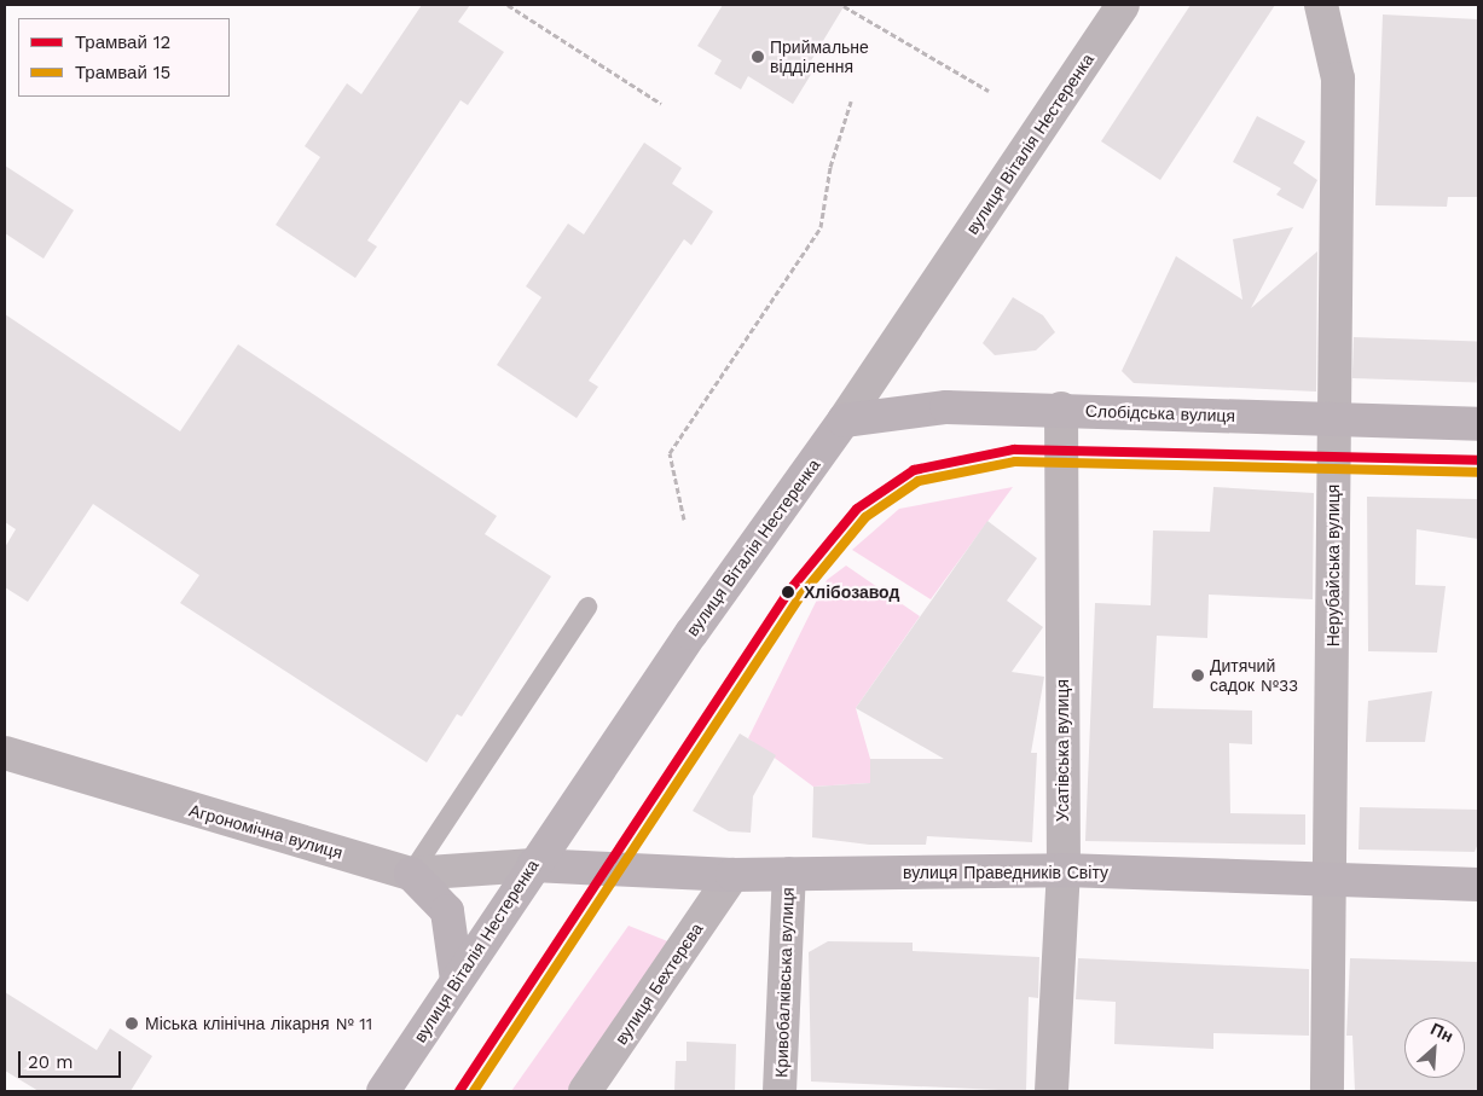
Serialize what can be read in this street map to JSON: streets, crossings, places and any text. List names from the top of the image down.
{
  "streets": {
    "main road": ["вулиця Віталія Нестеренка", "Слобідська вулиця", "вулиця Праведників Світу"],
    "street": [
      "Нерубайська вулиця",
      "Усатівська вулиця",
      "Агрономічна вулиця",
      "Кривобалківська вулиця",
      "вулиця Бехтерєва"
    ]
  },
  "crossings": [
    ["вулиця Віталія Нестеренка", "Слобідська вулиця"],
    ["вулиця Віталія Нестеренка", "Агрономічна вулиця"],
    ["вулиця Віталія Нестеренка", "вулиця Праведників Світу"],
    ["Слобідська вулиця", "Нерубайська вулиця"],
    ["Слобідська вулиця", "Усатівська вулиця"],
    ["Нерубайська вулиця", "вулиця Праведників Світу"],
    ["Усатівська вулиця", "вулиця Праведників Світу"],
    ["Агрономічна вулиця", "вулиця Праведників Світу"],
    ["вулиця Праведників Світу", "Кривобалківська вулиця"],
    ["вулиця Праведників Світу", "вулиця Бехтерєва"]
  ],
  "places": [
    "Приймальне відділення",
    "Хлібозавод",
    "Дитячий садок №33",
    "Міська клінічна лікарня № 11"
  ],
  "lines": ["tram line 12", "tram line 15"],
  "legend": ["Трамвай 12", "Трамвай 15"],
  "scale_bar": "20 m",
  "north": "top right"
}
